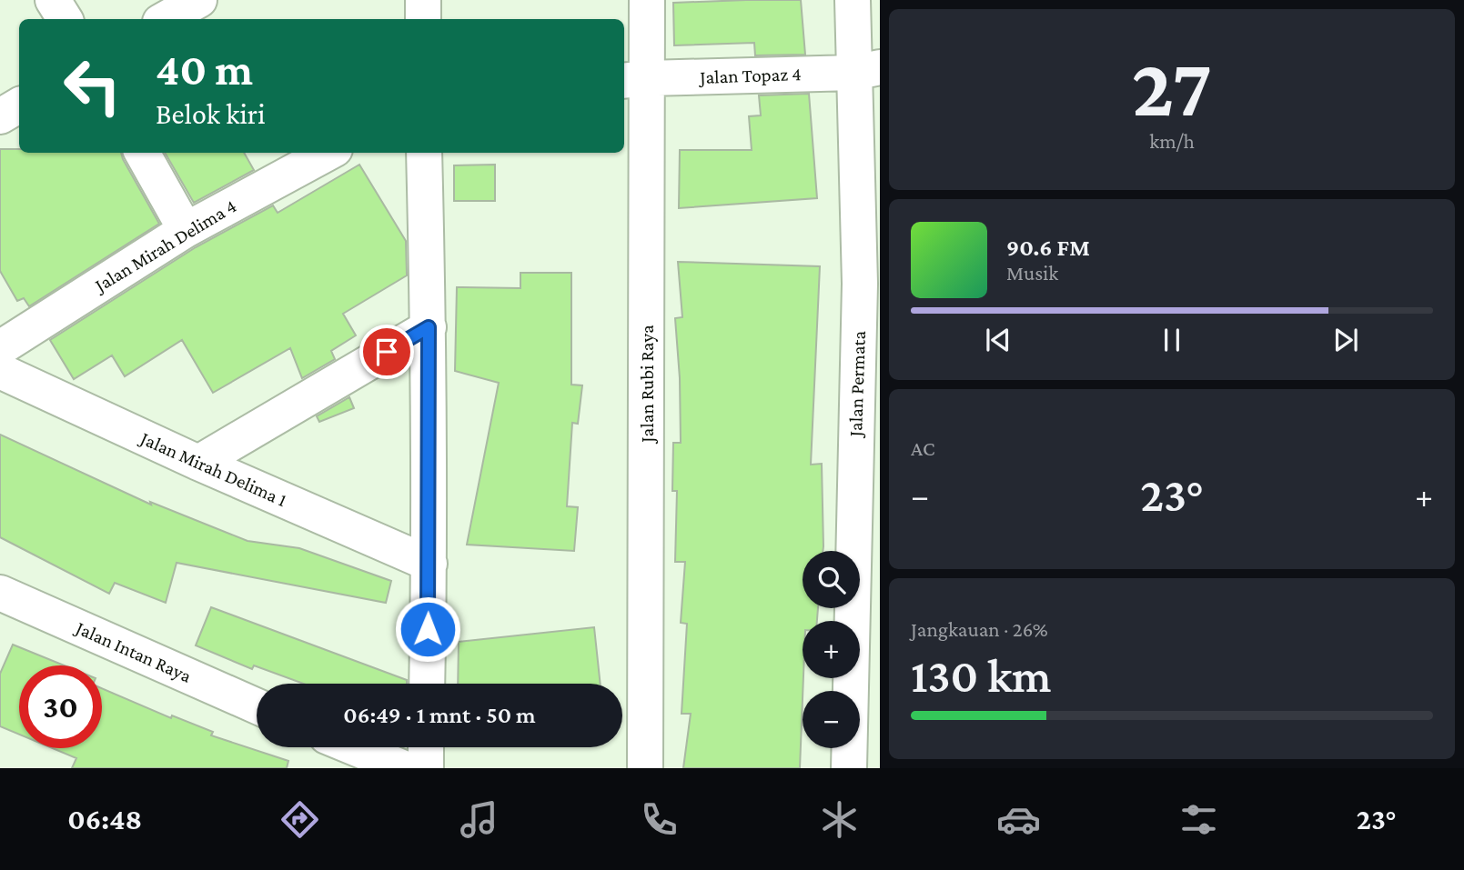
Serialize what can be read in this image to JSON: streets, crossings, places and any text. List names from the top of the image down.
{
  "streets": {
    "street": [
      "Jalan Topaz 4",
      "Jalan Mirah Delima 4",
      "Jalan Rubi Raya",
      "Jalan Permata",
      "Jalan Mirah Delima 1",
      "Jalan Intan Raya"
    ]
  },
  "crossings": [
    ["Jalan Topaz 4", "Jalan Rubi Raya"],
    ["Jalan Topaz 4", "Jalan Permata"]
  ],
  "page": {
    "tile": [
      ["27", "km/h"],
      "AC",
      ["Jangkauan · 26%", "130 km"]
    ],
    "turn": ["40 m", "Belok kiri"],
    "song": ["90.6 FM", "Musik"],
    "heat": ["−", "23°", "+"],
    "map_buttons": ["+", "−"],
    "limit": "30",
    "trip": "06:49 · 1 mnt · 50 m",
    "tabs": ["06:48", "23°"]
  }
}
